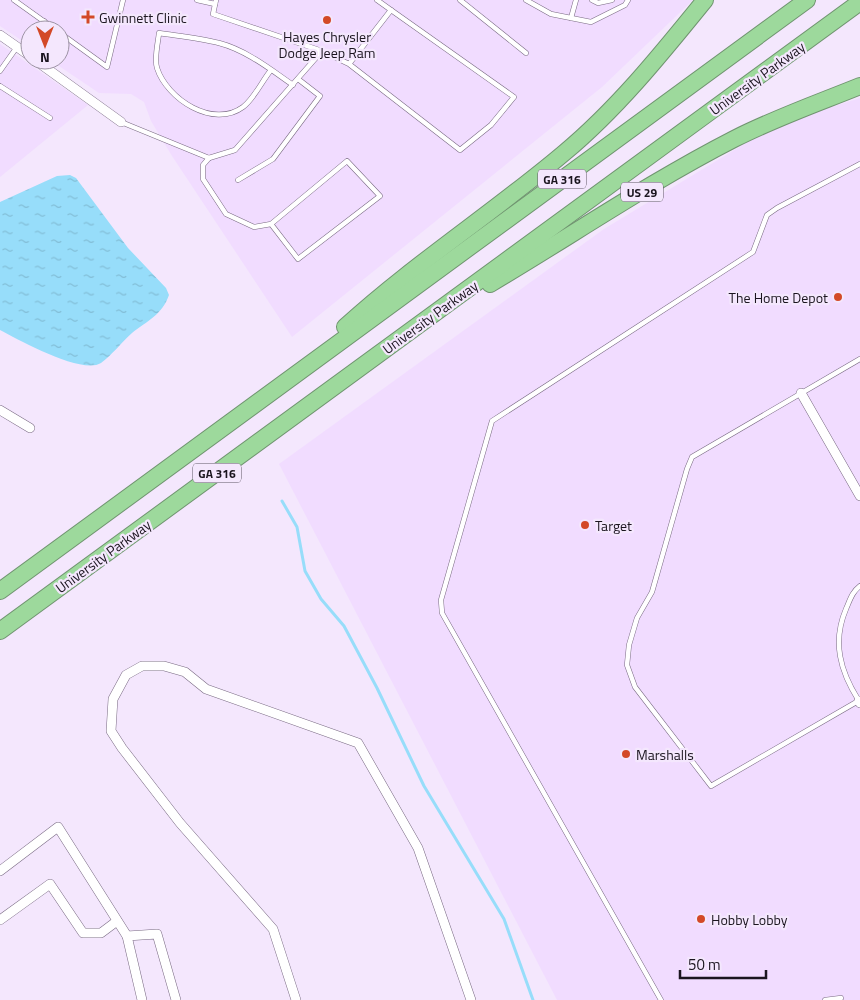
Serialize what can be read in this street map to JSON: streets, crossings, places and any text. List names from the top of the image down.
{
  "streets": {
    "highway": ["University Parkway", "GA 316", "US 29"]
  },
  "crossings": [
    ["University Parkway", "US 29"]
  ],
  "places": {
    "health": ["Gwinnett Clinic"],
    "other": [
      "Hayes Chrysler Dodge Jeep Ram",
      "The Home Depot",
      "Target",
      "Marshalls",
      "Hobby Lobby"
    ]
  },
  "scale_bar": "50 m",
  "north": "bottom"
}
